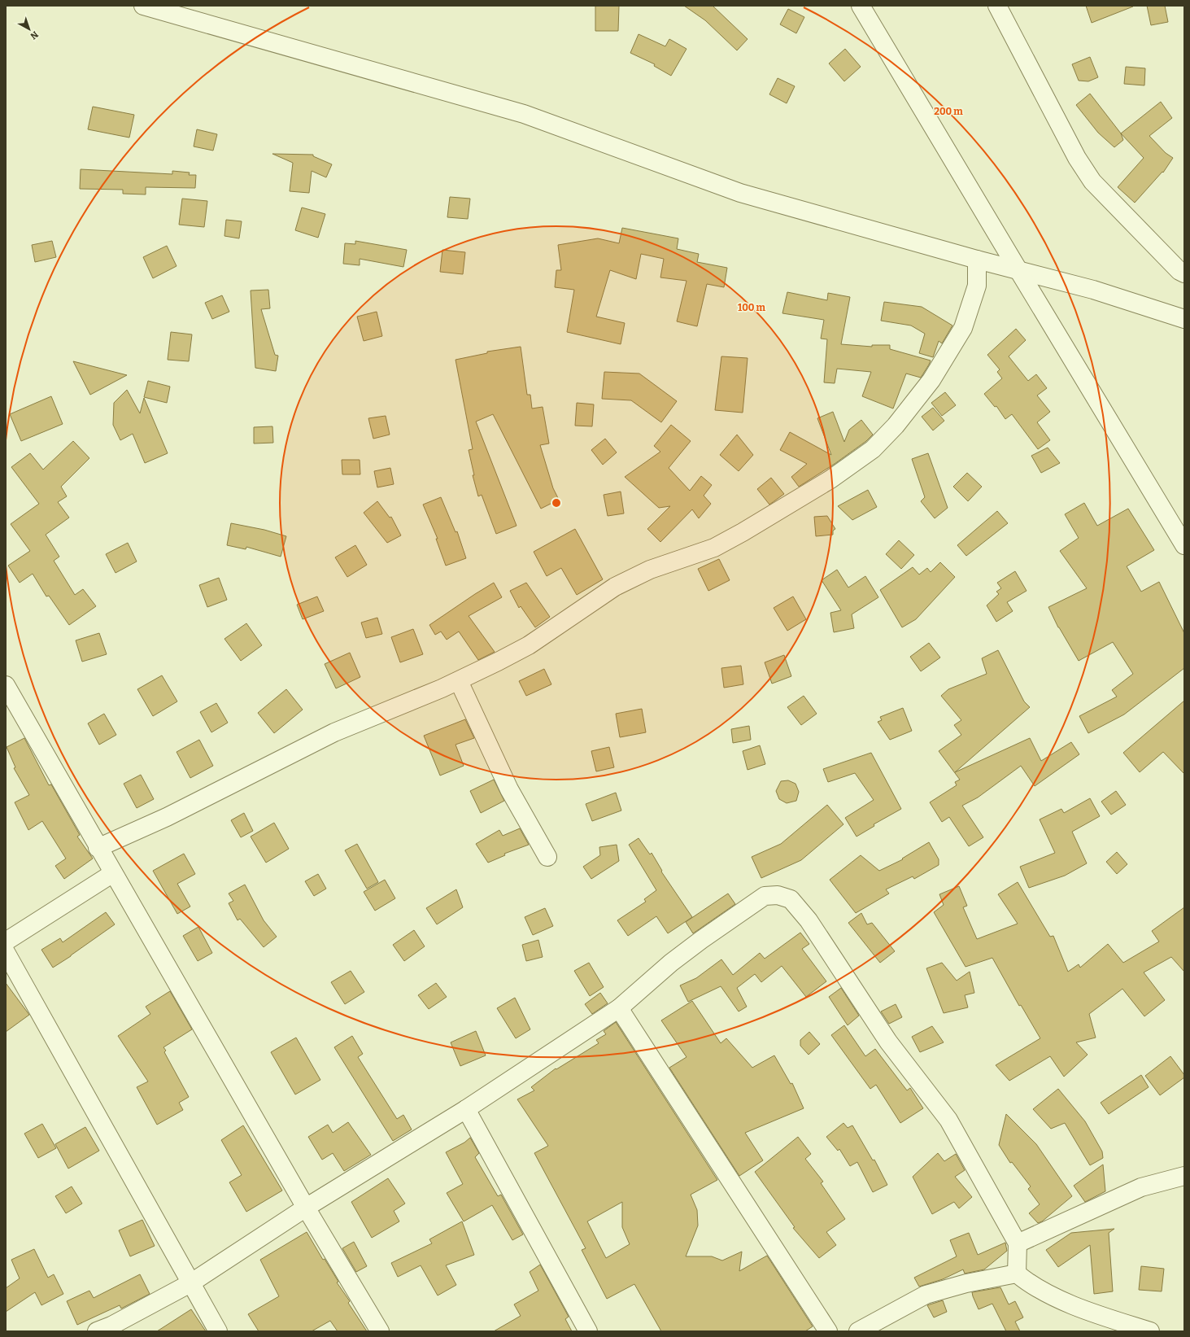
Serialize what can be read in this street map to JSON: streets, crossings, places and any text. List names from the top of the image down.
{
  "north": "bottom right",
  "rings": ["200 m", "100 m"]
}
